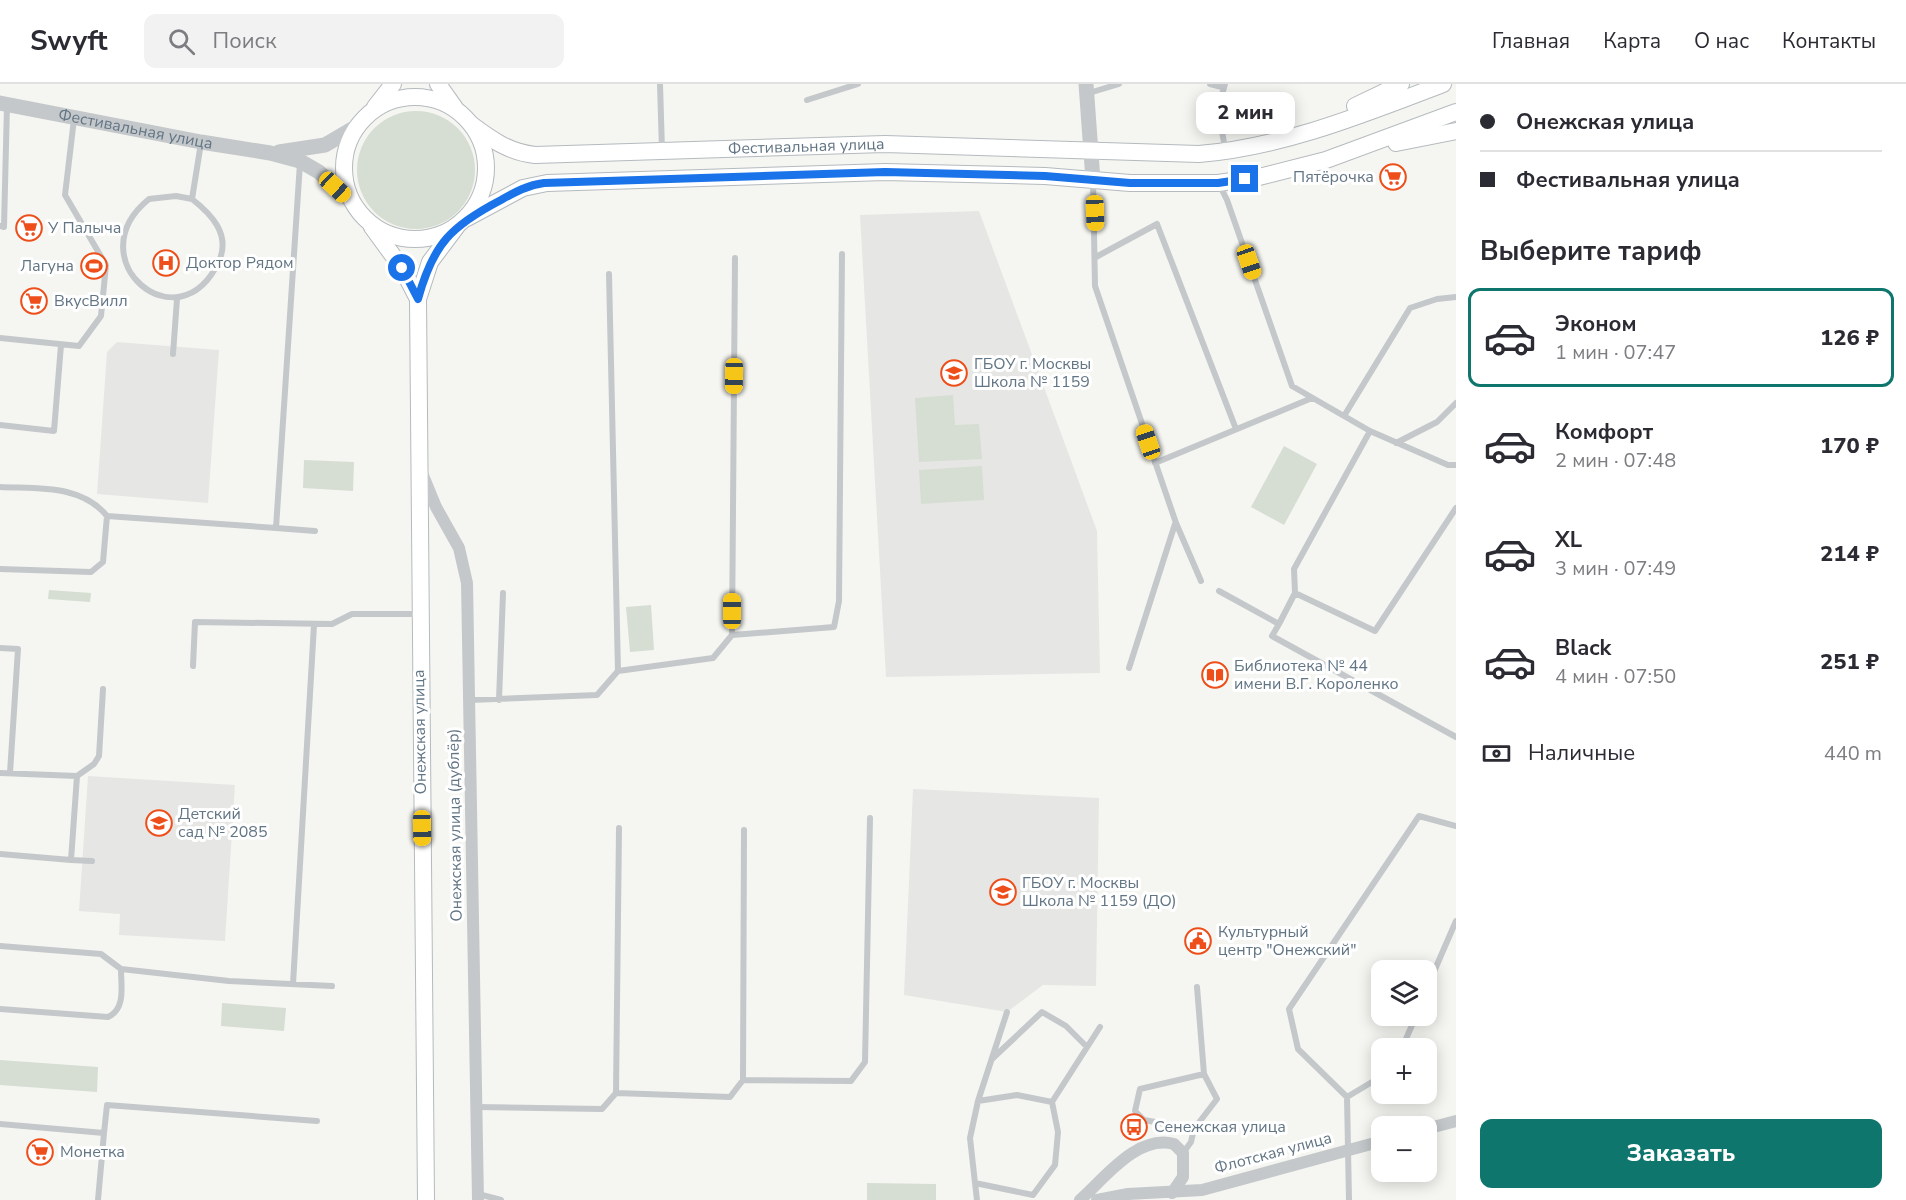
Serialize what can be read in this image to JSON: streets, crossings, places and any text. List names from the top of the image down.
{
  "streets": {
    "main road": ["Фестивальная улица", "Онежская улица"],
    "street": ["Онежская улица (дублёр)", "Флотская улица"]
  },
  "crossings": [
    ["Фестивальная улица", "Онежская улица"],
    ["Онежская улица", "Онежская улица (дублёр)"]
  ],
  "places": {
    "supermarket": [
      "Пятёрочка",
      "У Палыча",
      "ВкусВилл",
      "Монетка"
    ],
    "hospital": ["Доктор Рядом"],
    "sports": ["Лагуна"],
    "school or university": ["ГБОУ г. Москвы Школа № 1159", "Детский сад № 2085", "ГБОУ г. Москвы Школа № 1159 (ДО)"],
    "library": ["Библиотека № 44 имени В.Г. Короленко"],
    "public building": ["Культурный центр \"Онежский\""],
    "bus stop": ["Сенежская улица"]
  },
  "page": {
    "header": "Swyft",
    "search": "Поиск",
    "nav": [
      "Главная",
      "Карта",
      "О нас",
      "Контакты"
    ],
    "banner": ["Онежская улица", "Фестивальная улица"],
    "bubble": "2 мин",
    "heading": "Выберите тариф",
    "list": [
      {
        "name": "Эконом",
        "note": "1 мин · 07:47",
        "value": "126 ₽"
      },
      {
        "name": "Комфорт",
        "note": "2 мин · 07:48",
        "value": "170 ₽"
      },
      {
        "name": "XL",
        "note": "3 мин · 07:49",
        "value": "214 ₽"
      },
      {
        "name": "Black",
        "note": "4 мин · 07:50",
        "value": "251 ₽"
      }
    ],
    "pay": ["Наличные", "440 m"],
    "map_buttons": ["+", "−"],
    "buttons": "Заказать"
  }
}
